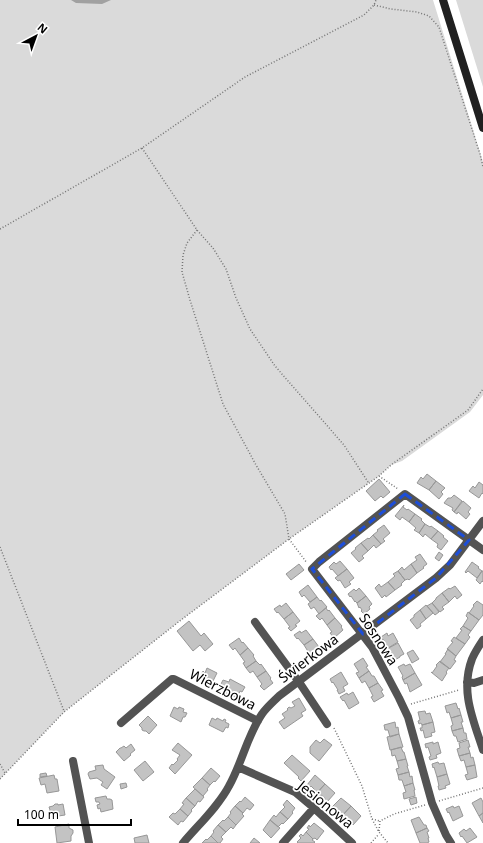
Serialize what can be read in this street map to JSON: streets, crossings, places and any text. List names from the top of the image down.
{
  "streets": {
    "street": [
      "Sosnowa",
      "Świerkowa",
      "Wierzbowa",
      "Jesionowa"
    ]
  },
  "crossings": [
    ["Sosnowa", "Świerkowa"],
    ["Świerkowa", "Wierzbowa"],
    ["Świerkowa", "Jesionowa"]
  ],
  "scale_bar": "100 m",
  "north": "top right"
}
